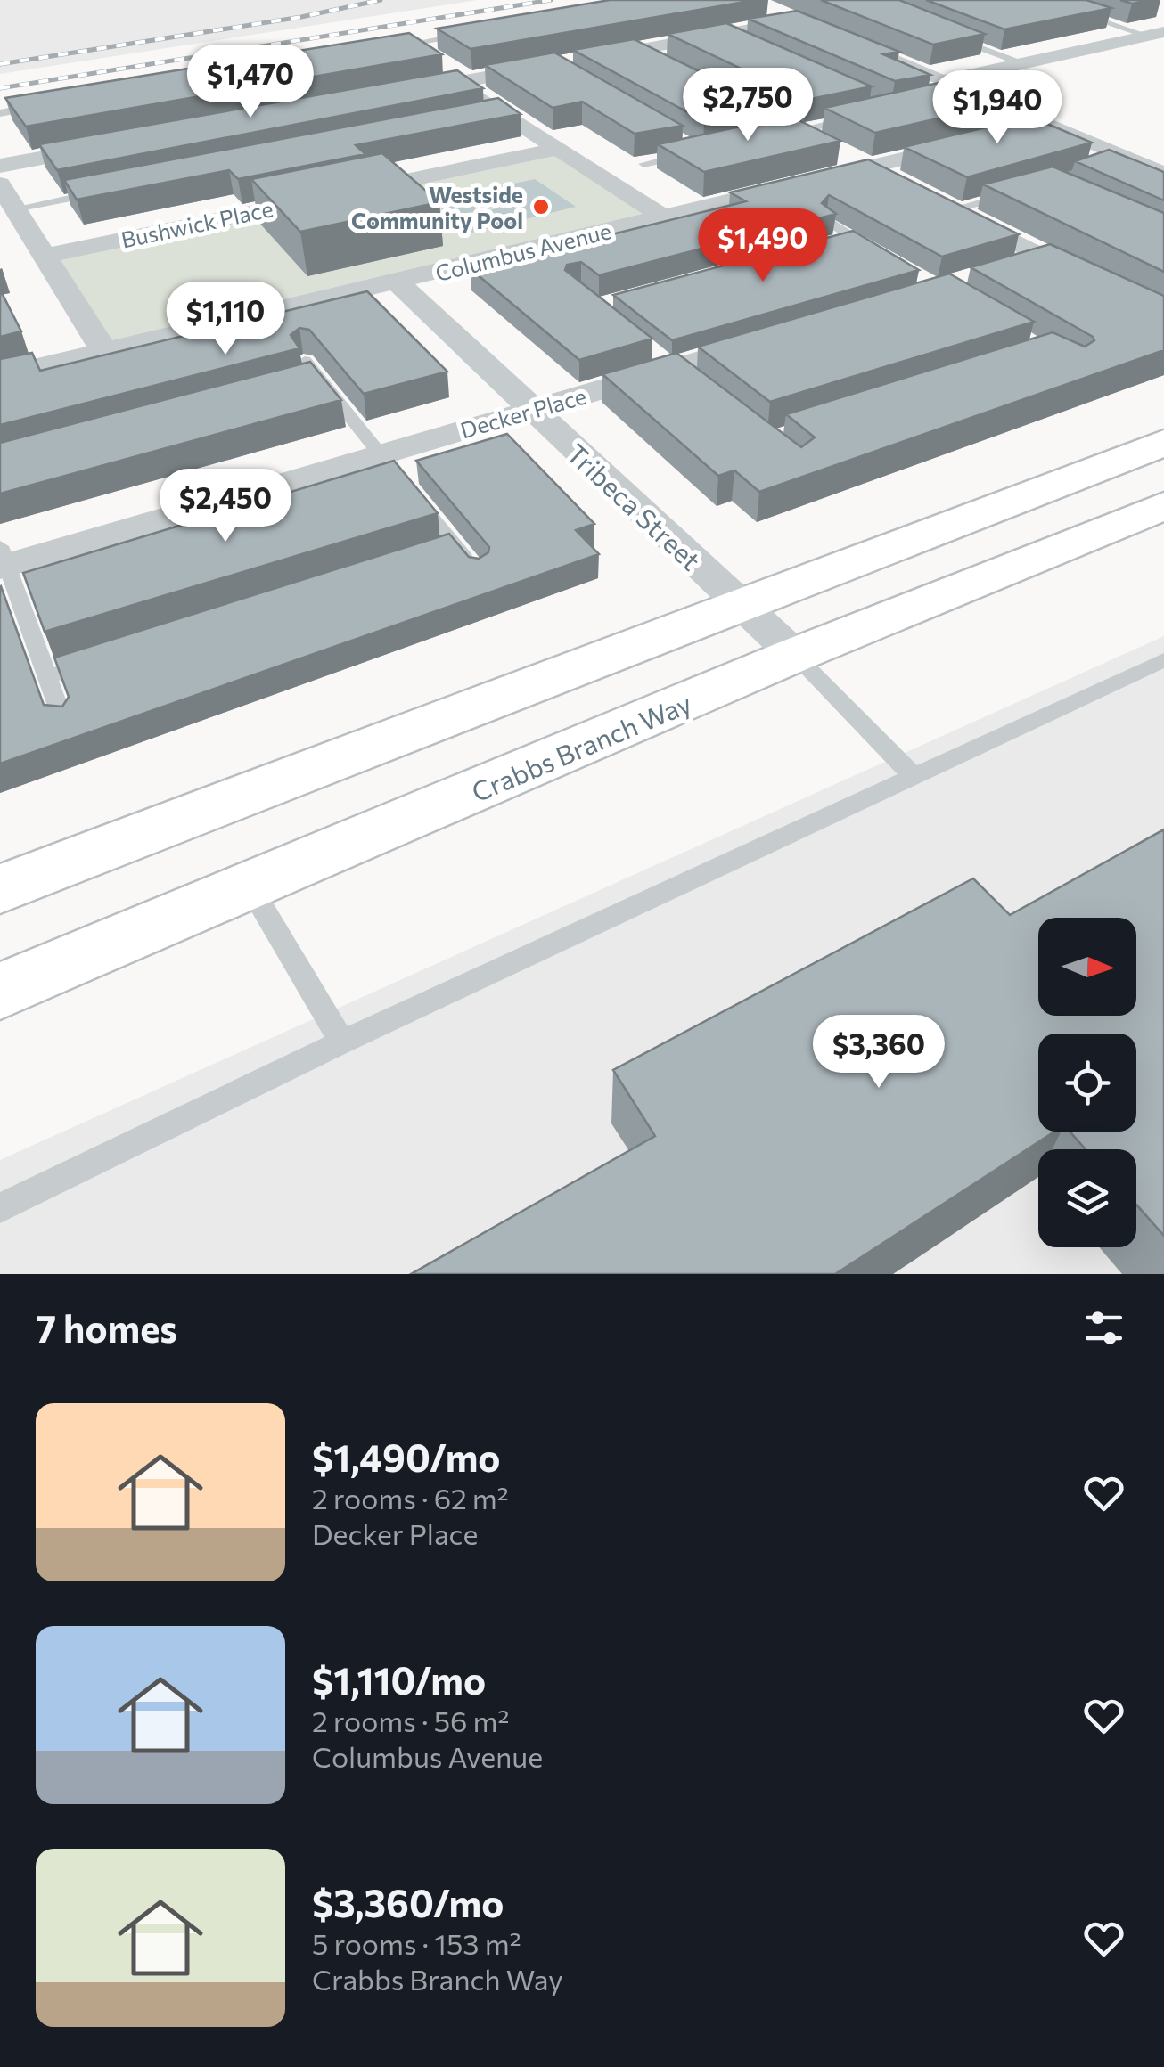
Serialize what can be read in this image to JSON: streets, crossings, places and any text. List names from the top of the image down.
{
  "streets": {
    "main road": ["Crabbs Branch Way"],
    "street": [
      "Bushwick Place",
      "Columbus Avenue",
      "Decker Place",
      "Tribeca Street"
    ]
  },
  "crossings": [
    ["Columbus Avenue", "Tribeca Street"],
    ["Decker Place", "Tribeca Street"],
    ["Tribeca Street", "Crabbs Branch Way"]
  ],
  "places": ["Westside Community Pool"],
  "north": "right",
  "page": {
    "price": [
      "$1,470",
      "$2,750",
      "$1,940",
      "$1,490",
      "$1,110",
      "$2,450",
      "$3,360"
    ],
    "heading": "7 homes",
    "list": [
      {
        "name": "$1,490/mo",
        "note": "2 rooms · 62 m² · Decker Place"
      },
      {
        "name": "$1,110/mo",
        "note": "2 rooms · 56 m² · Columbus Avenue"
      },
      {
        "name": "$3,360/mo",
        "note": "5 rooms · 153 m² · Crabbs Branch Way"
      }
    ]
  }
}
